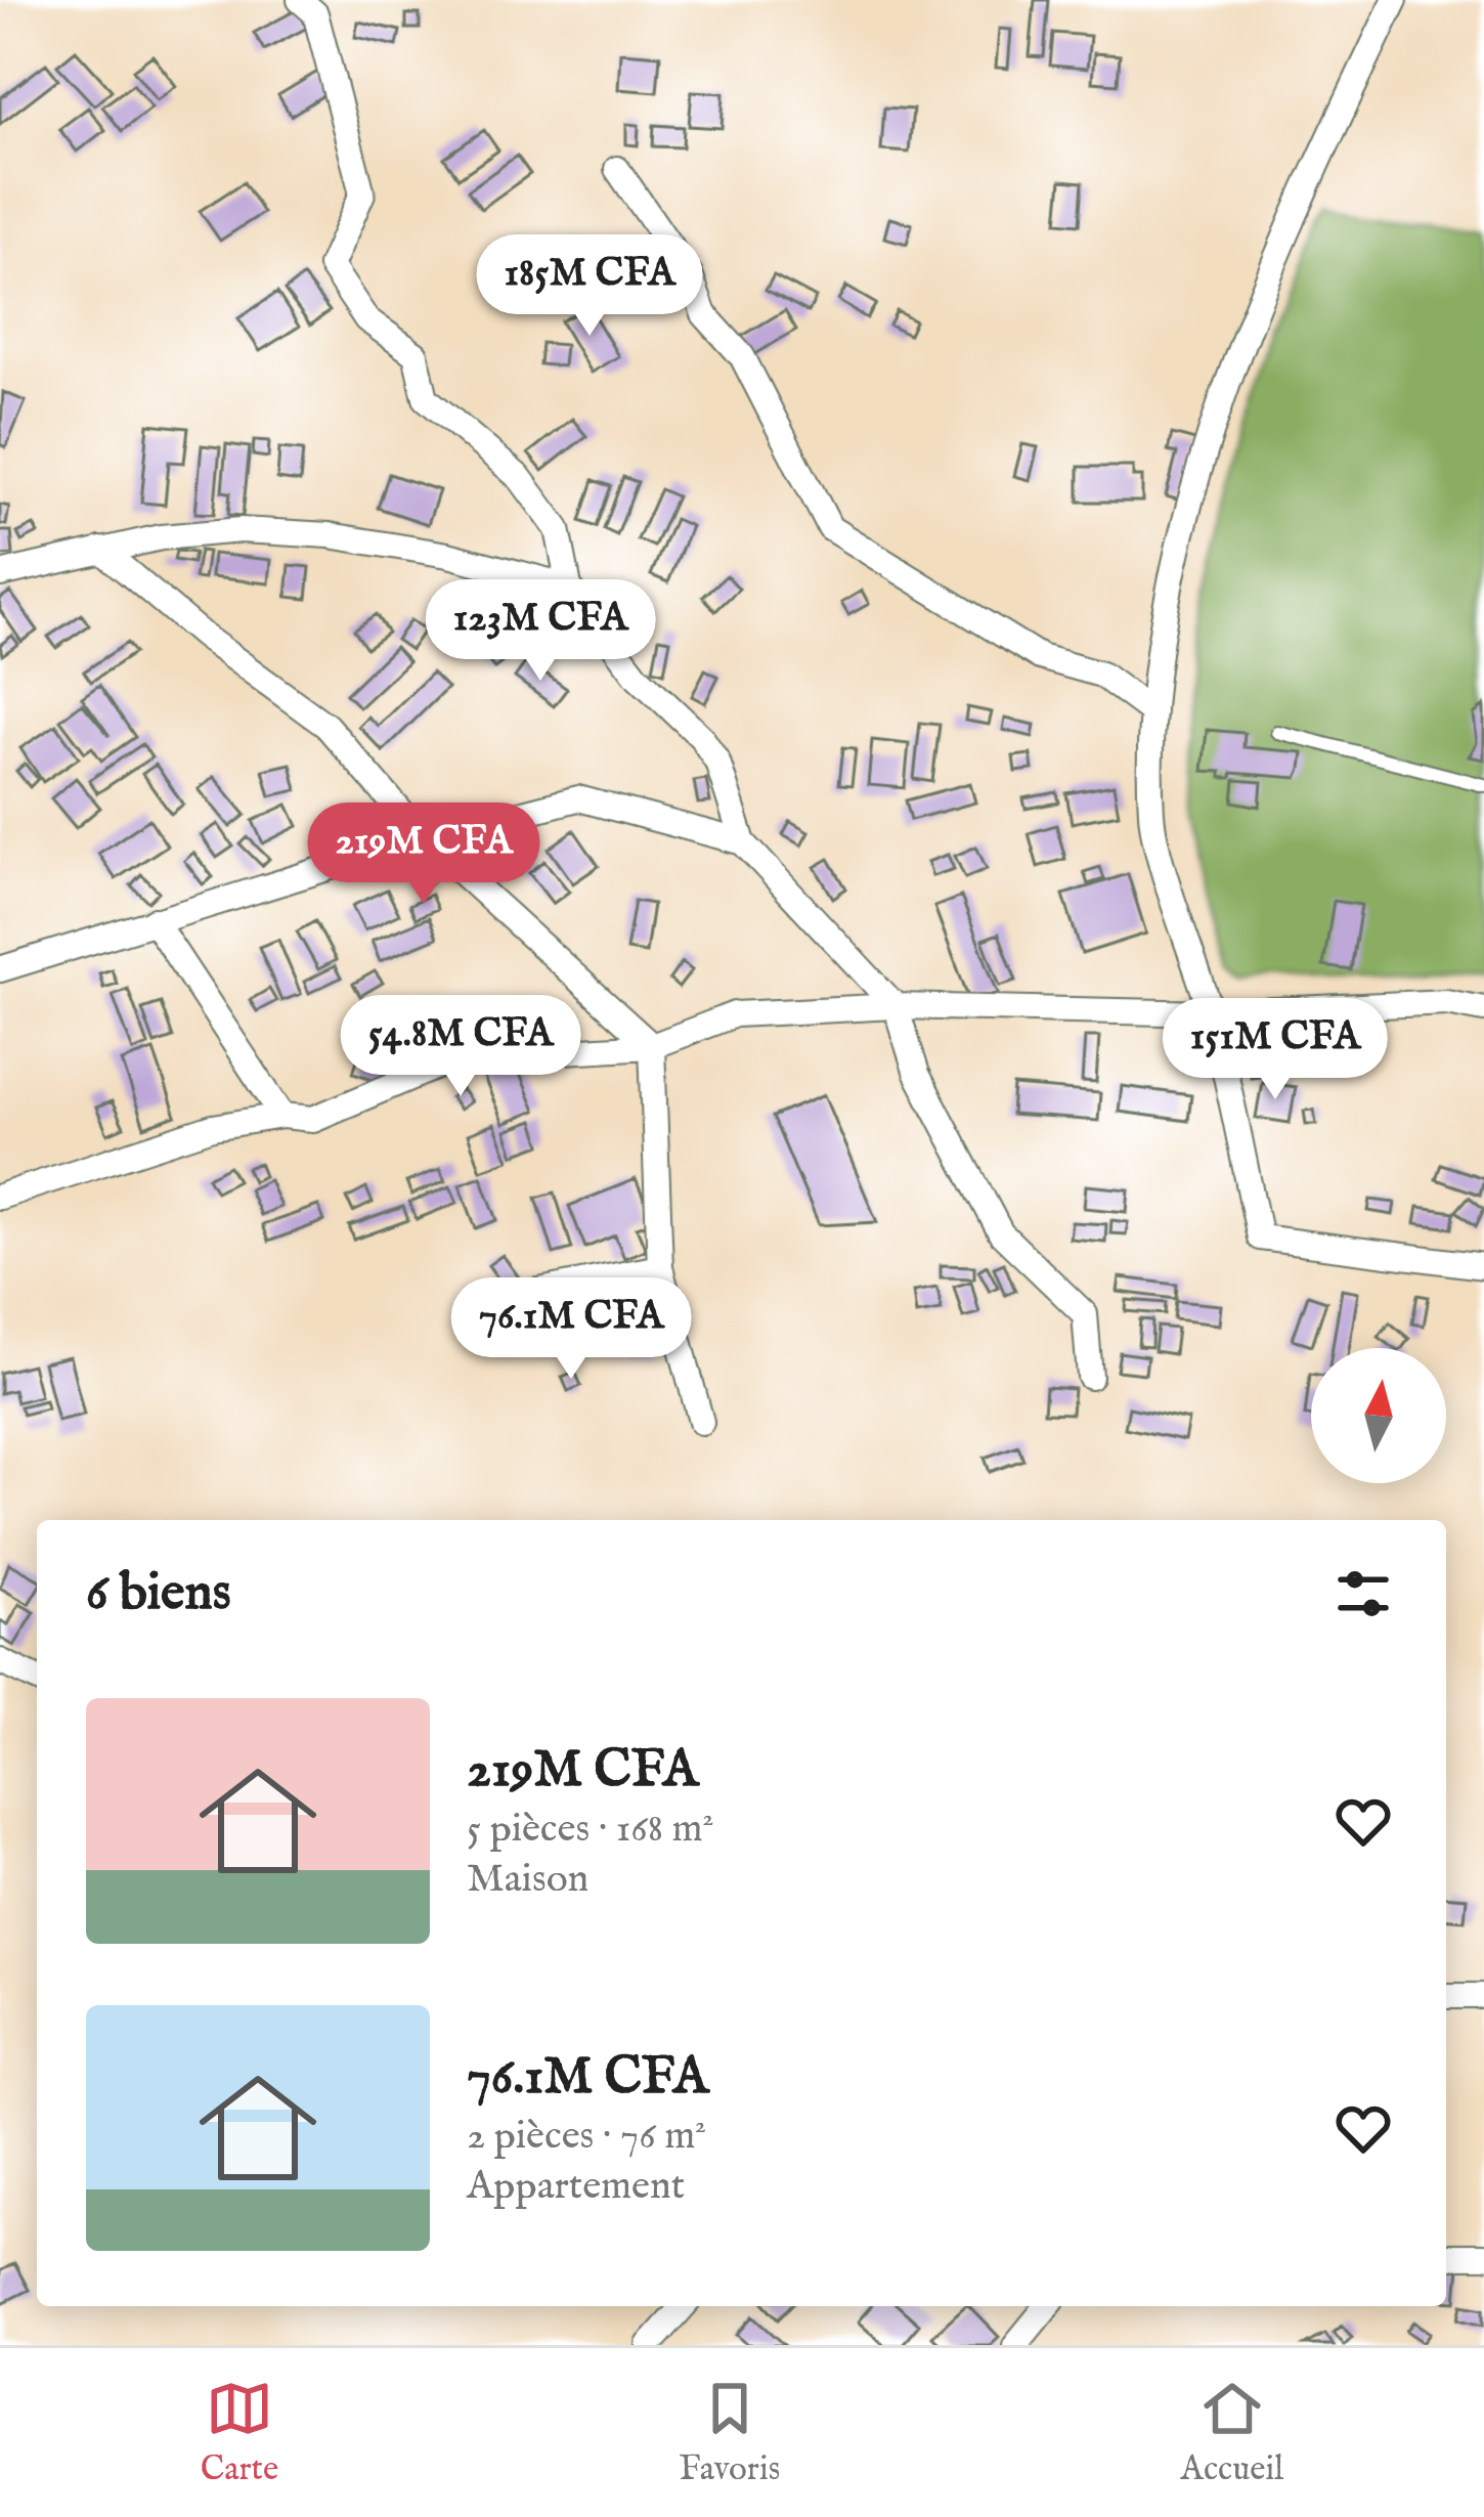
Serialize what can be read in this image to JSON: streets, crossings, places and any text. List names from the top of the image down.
{
  "north": "top",
  "page": {
    "price": [
      "185M CFA",
      "123M CFA",
      "219M CFA",
      "54.8M CFA",
      "151M CFA",
      "76.1M CFA"
    ],
    "heading": "6 biens",
    "list": [
      {
        "name": "219M CFA",
        "note": "5 pièces · 168 m² · Maison"
      },
      {
        "name": "76.1M CFA",
        "note": "2 pièces · 76 m² · Appartement"
      }
    ],
    "tabs": ["Carte", "Favoris", "Accueil"]
  }
}
